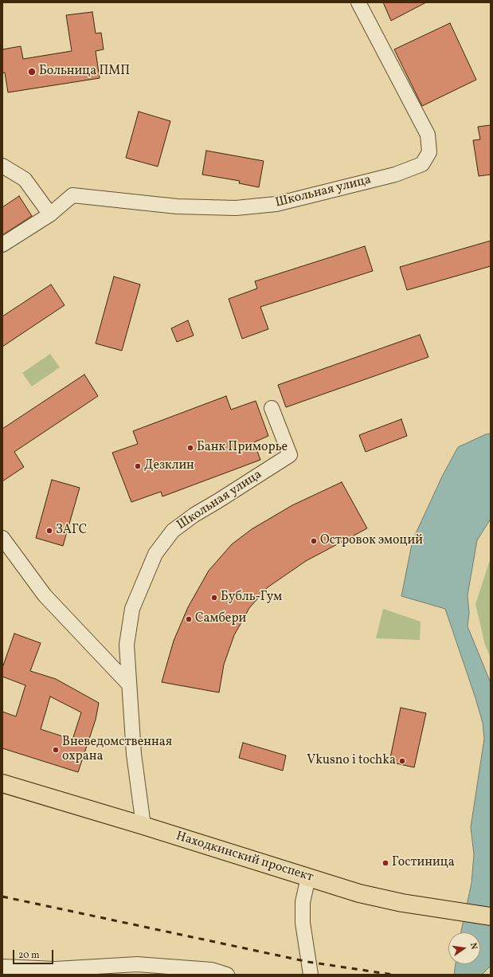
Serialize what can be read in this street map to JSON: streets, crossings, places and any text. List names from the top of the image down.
{
  "streets": {
    "main road": ["Находкинский проспект"],
    "street": ["Школьная улица"]
  },
  "crossings": [
    ["Школьная улица", "Находкинский проспект"]
  ],
  "places": [
    "Больница ПМП",
    "Банк Приморье",
    "Дезклин",
    "ЗАГС",
    "Островок эмоций",
    "Бубль-Гум",
    "Самбери",
    "Вневедомственная охрана",
    "Vkusno i tochka",
    "Гостиница"
  ],
  "scale_bar": "20 m",
  "north": "right"
}
